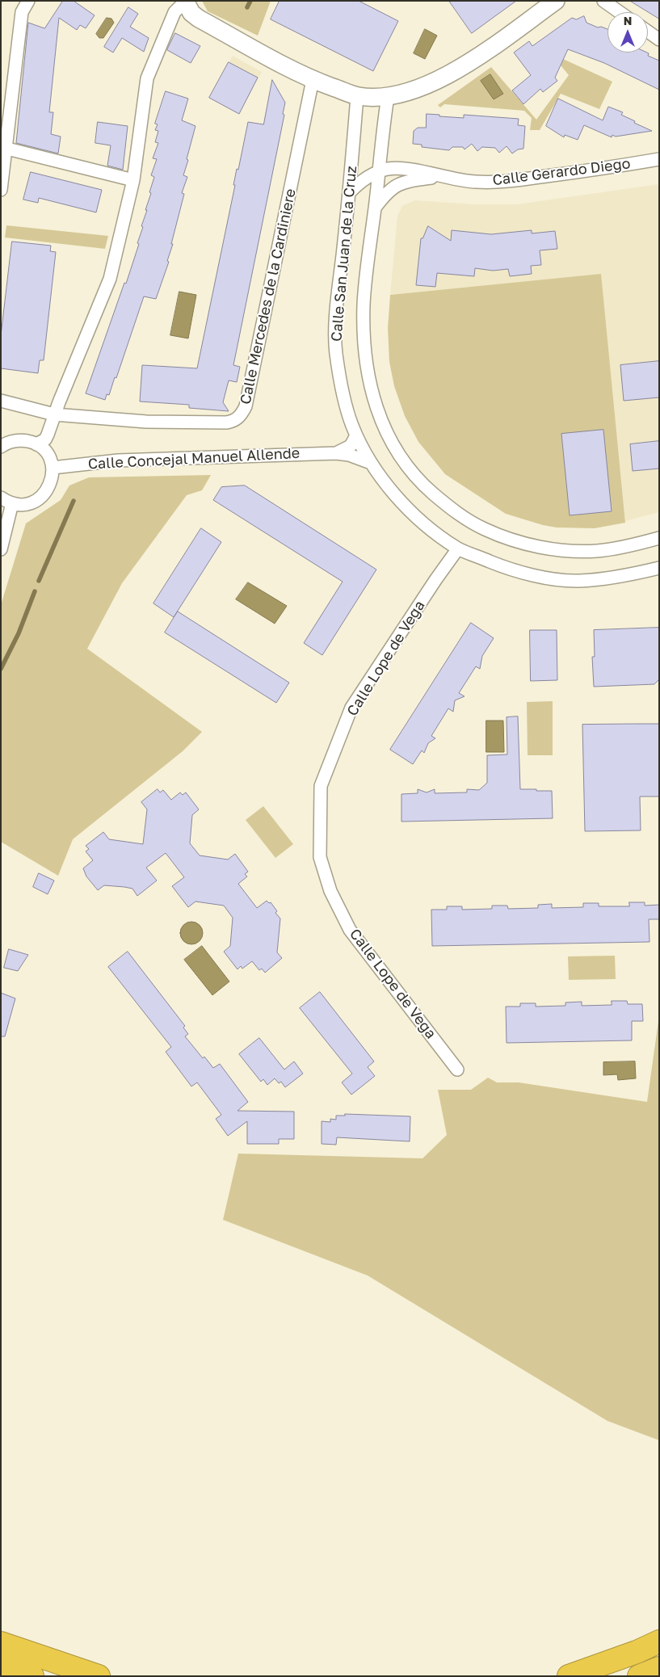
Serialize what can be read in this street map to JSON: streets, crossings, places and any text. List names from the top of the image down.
{
  "streets": {
    "street": [
      "Calle Gerardo Diego",
      "Calle San Juan de la Cruz",
      "Calle Mercedes de la Cardiniere",
      "Calle Concejal Manuel Allende",
      "Calle Lope de Vega"
    ]
  },
  "crossings": [
    ["Calle Gerardo Diego", "Calle San Juan de la Cruz"],
    ["Calle San Juan de la Cruz", "Calle Concejal Manuel Allende"],
    ["Calle San Juan de la Cruz", "Calle Lope de Vega"]
  ],
  "north": "top"
}
